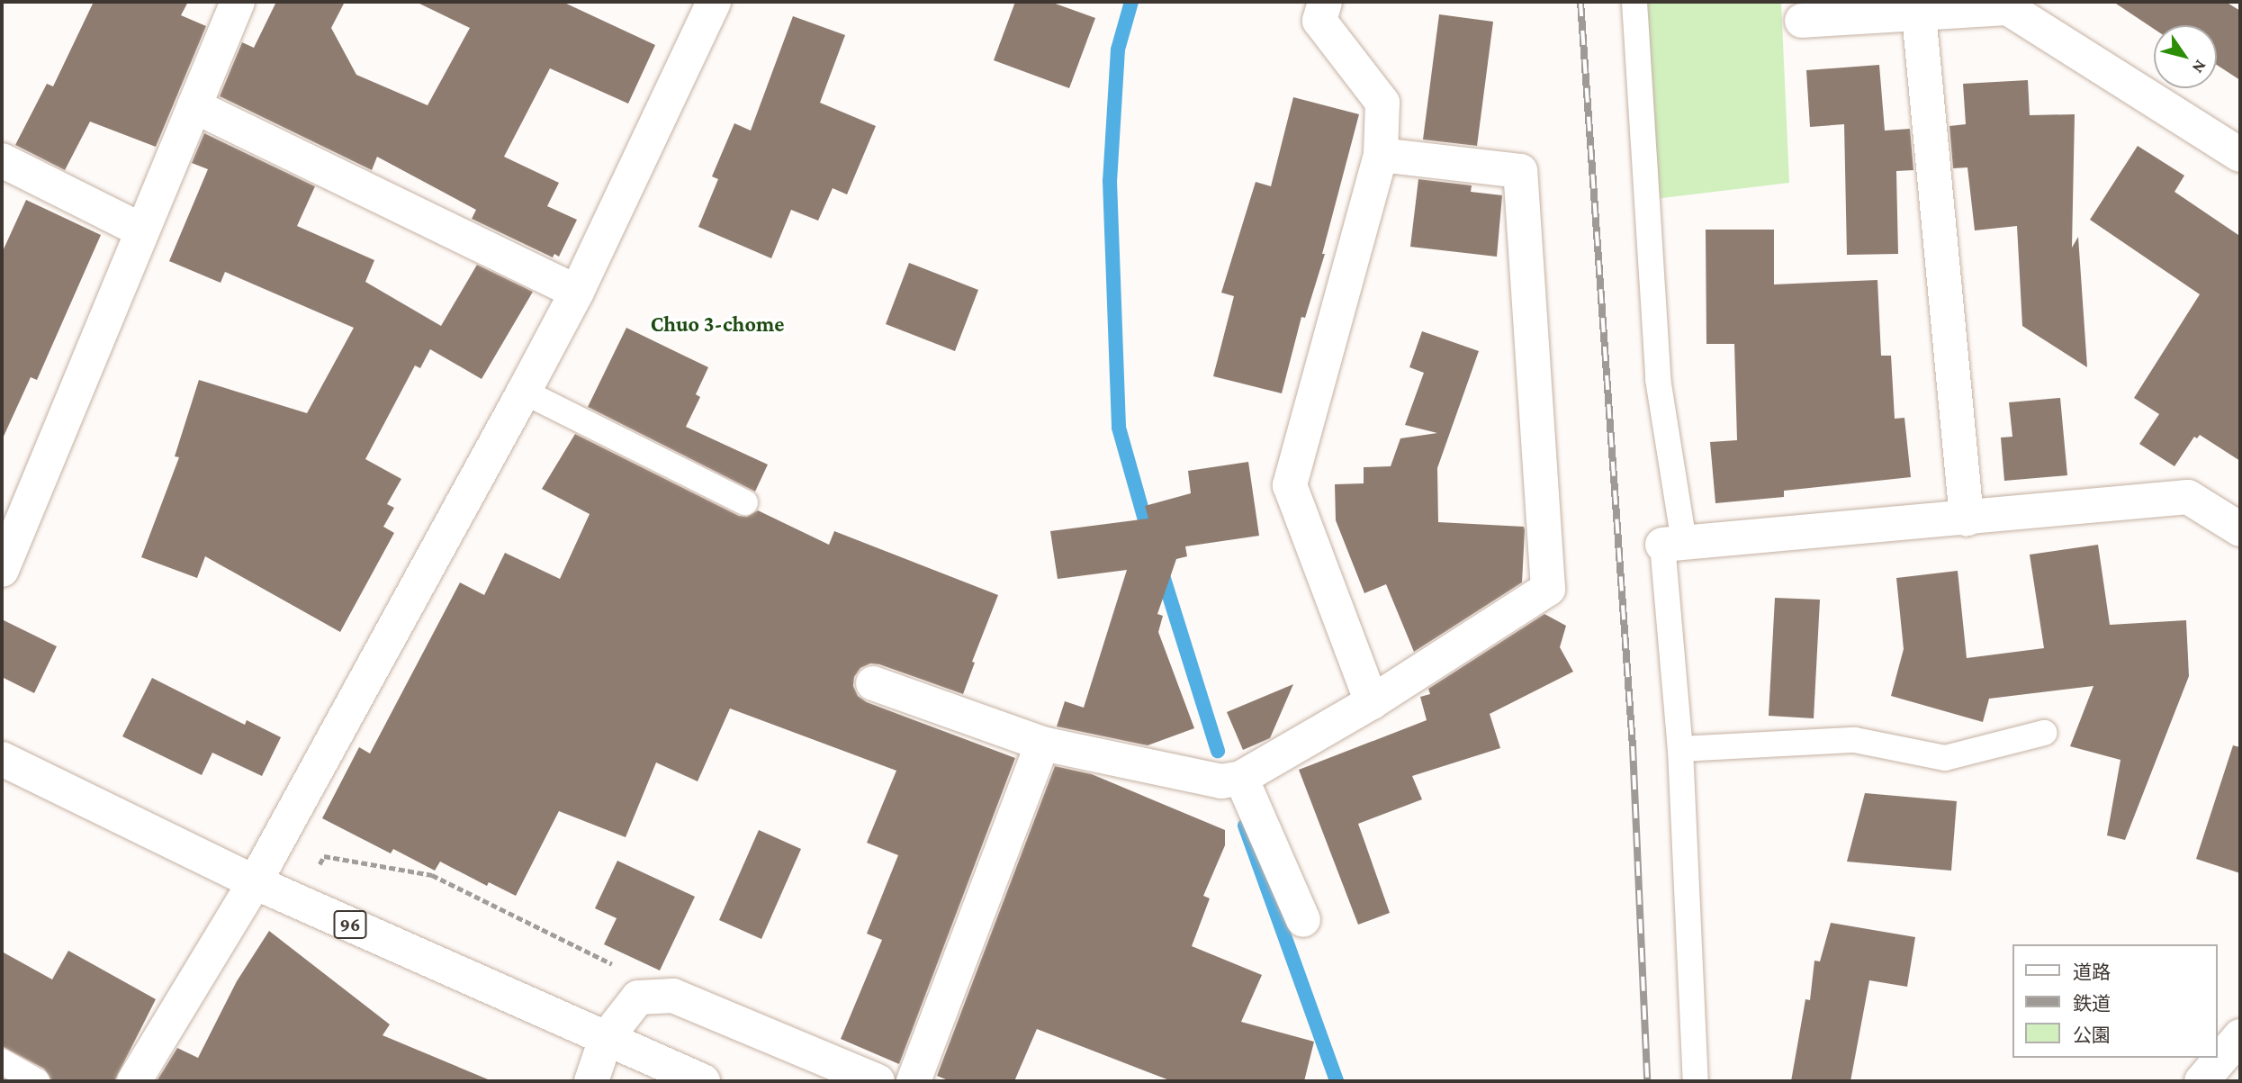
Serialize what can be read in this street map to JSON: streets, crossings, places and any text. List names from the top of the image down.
{
  "streets": {
    "street": ["96"]
  },
  "districts": ["Chuo 3-chome"],
  "legend": ["道路", "鉄道", "公園"],
  "north": "bottom right"
}
